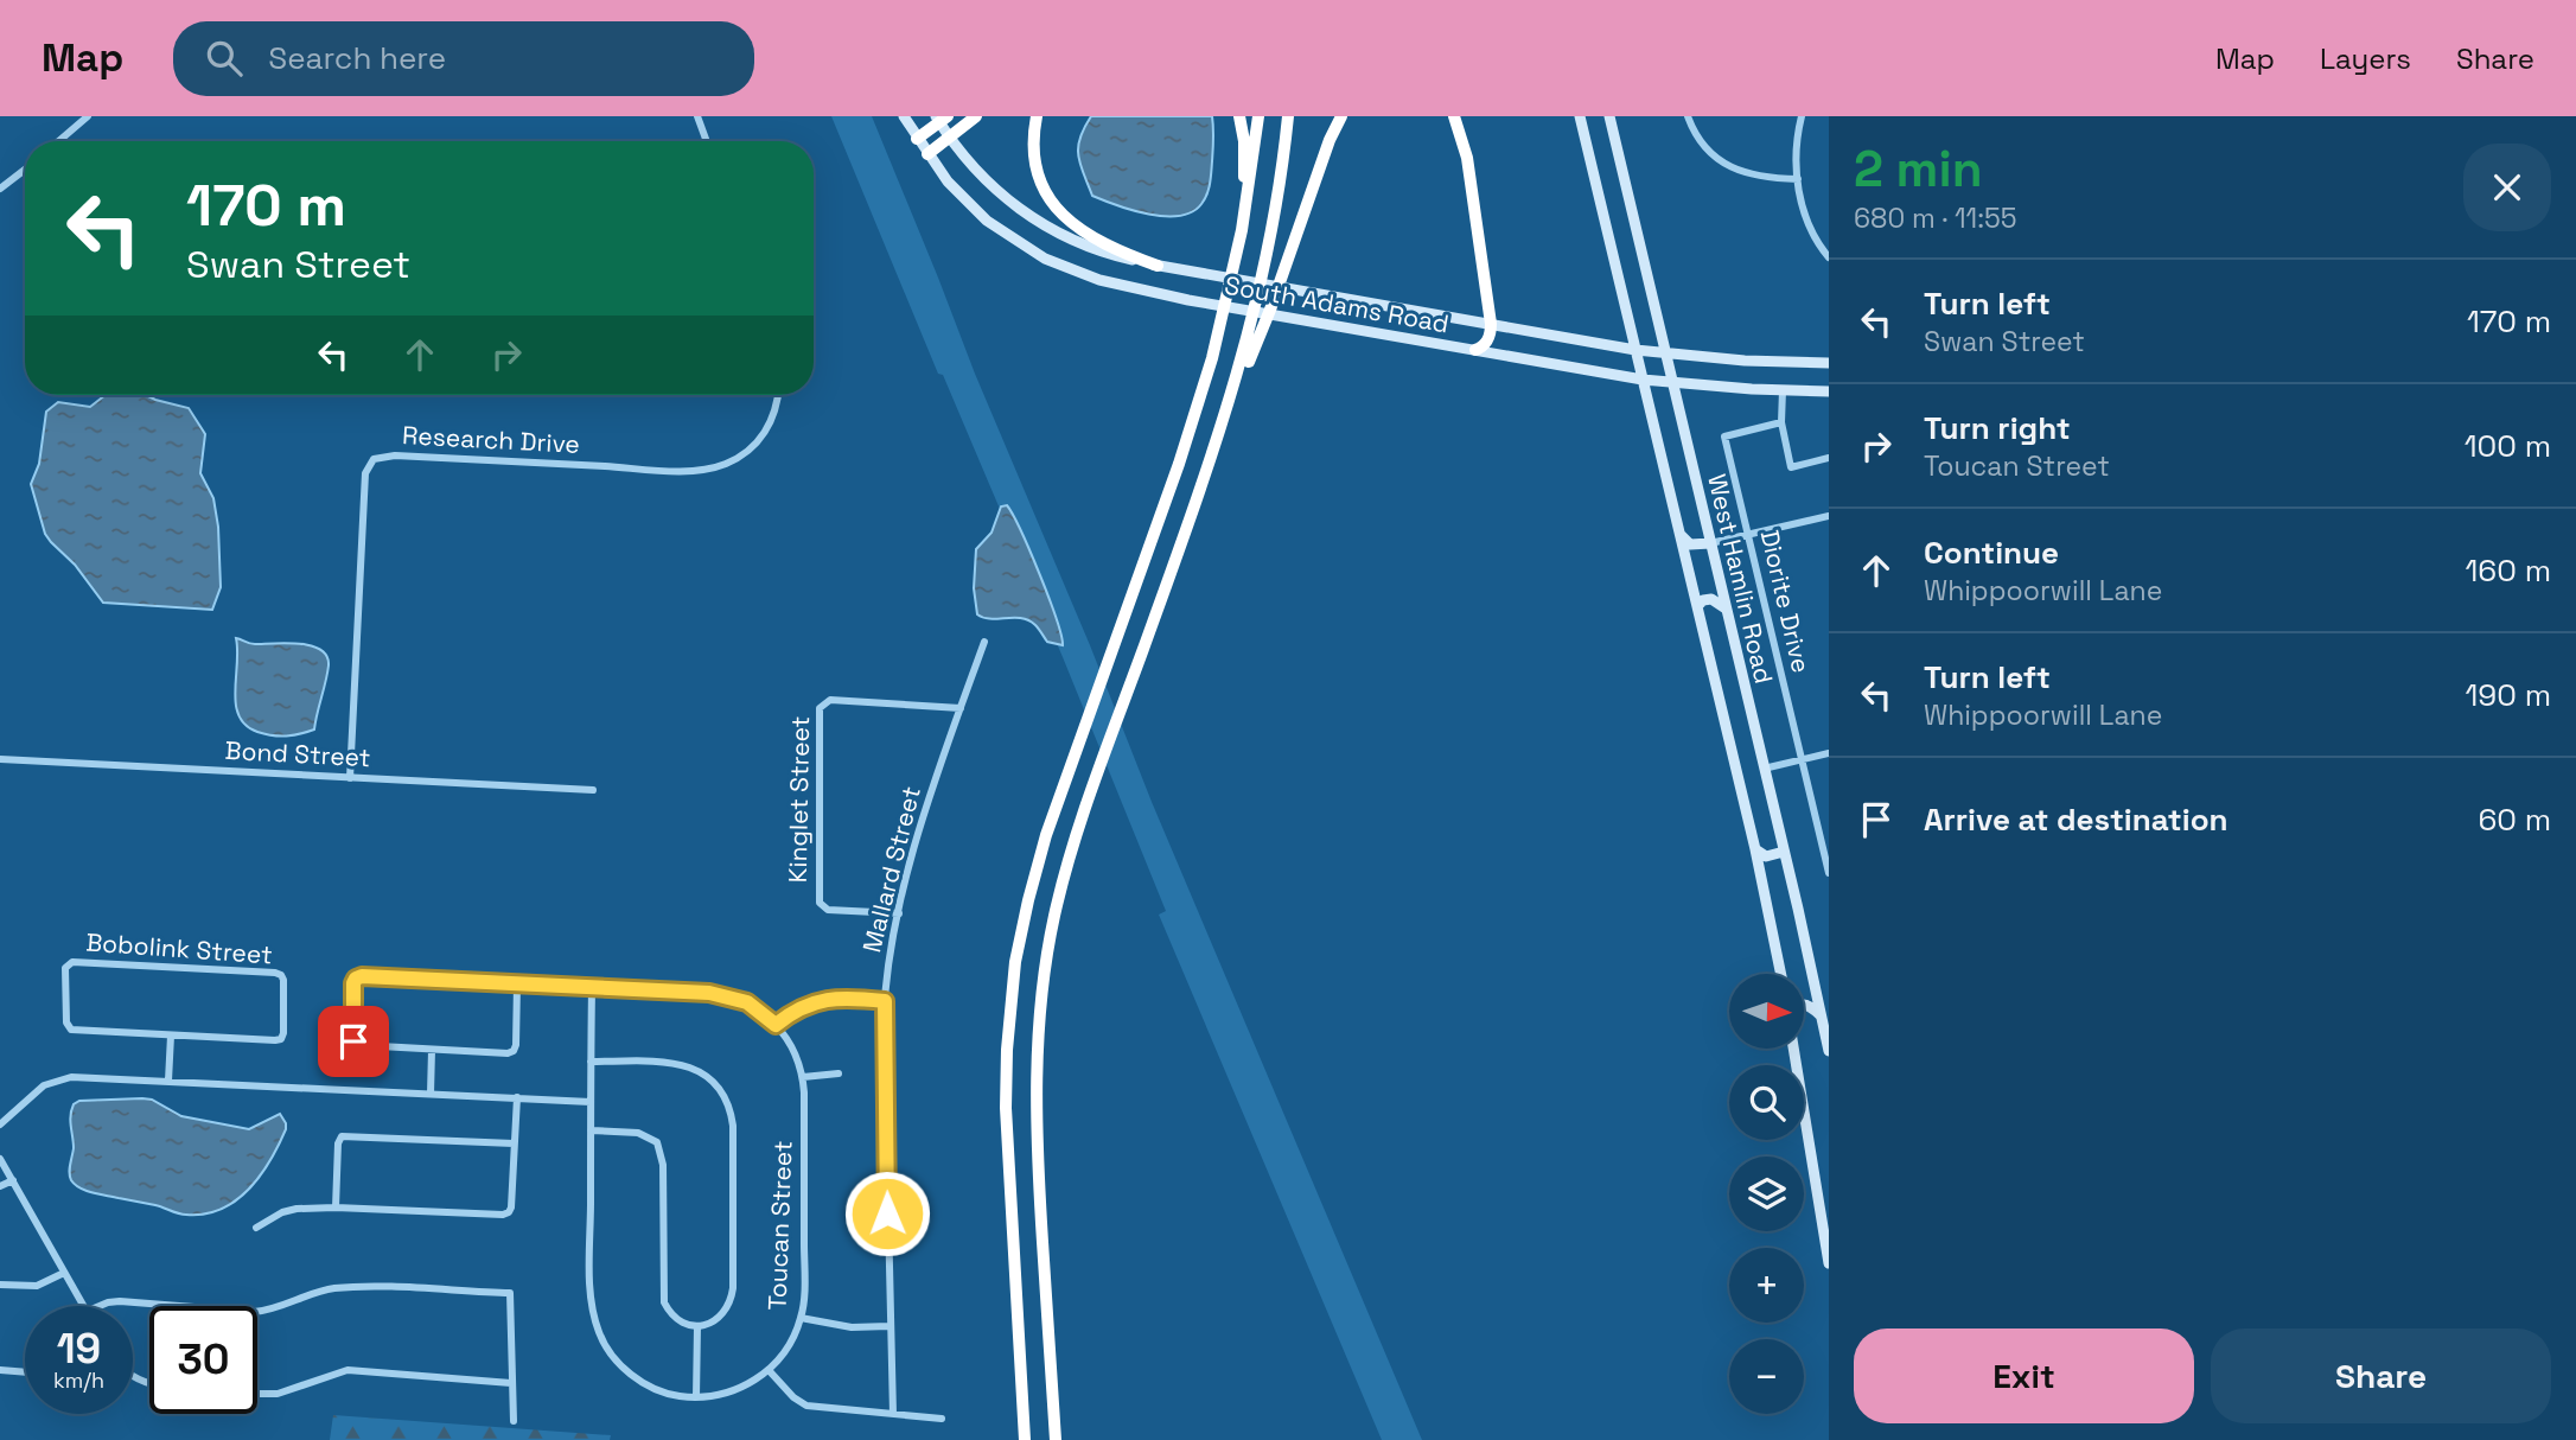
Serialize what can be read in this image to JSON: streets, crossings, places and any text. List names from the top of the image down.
{
  "streets": {
    "main road": ["South Adams Road", "West Hamlin Road"],
    "street": [
      "Research Drive",
      "Diorite Drive",
      "Bond Street",
      "Kinglet Street",
      "Mallard Street",
      "Bobolink Street",
      "Toucan Street"
    ]
  },
  "crossings": [
    ["South Adams Road", "West Hamlin Road"],
    ["Research Drive", "Bond Street"],
    ["Kinglet Street", "Mallard Street"]
  ],
  "north": "right",
  "page": {
    "header": "Map",
    "search": "Search here",
    "nav": ["Map", "Layers", "Share"],
    "heading": ["2 min", "680 m · 11:55"],
    "turn": ["170 m", "Swan Street"],
    "list": [
      {
        "name": "Turn left",
        "note": "Swan Street",
        "value": "170 m"
      },
      {
        "name": "Turn right",
        "note": "Toucan Street",
        "value": "100 m"
      },
      {
        "name": "Continue",
        "note": "Whippoorwill Lane",
        "value": "160 m"
      },
      {
        "name": "Turn left",
        "note": "Whippoorwill Lane",
        "value": "190 m"
      },
      {
        "name": "Arrive at destination",
        "value": "60 m"
      }
    ],
    "map_buttons": ["+", "−"],
    "speed": "19 km/h",
    "limit": "30",
    "buttons": ["Exit", "Share"]
  }
}
